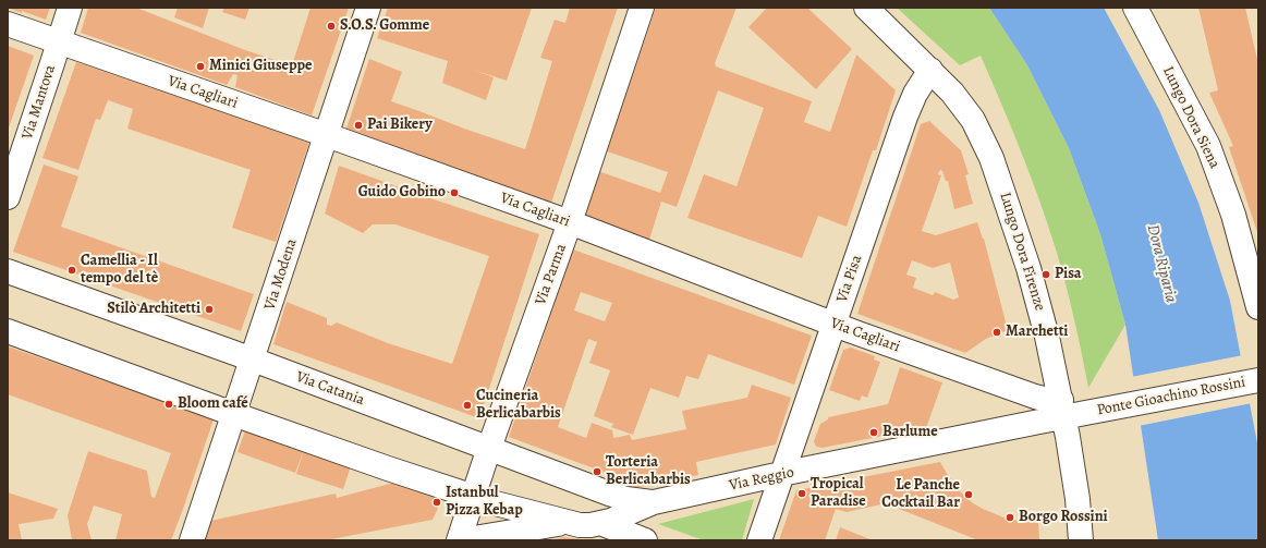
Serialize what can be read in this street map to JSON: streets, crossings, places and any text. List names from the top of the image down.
{
  "streets": {
    "street": [
      "Via Cagliari",
      "Via Mantova",
      "Lungo Dora Siena",
      "Lungo Dora Firenze",
      "Via Modena",
      "Via Parma",
      "Via Pisa",
      "Via Catania",
      "Ponte Gioachino Rossini",
      "Via Reggio"
    ]
  },
  "crossings": [
    ["Via Cagliari", "Via Mantova"],
    ["Via Cagliari", "Lungo Dora Firenze"],
    ["Via Cagliari", "Via Modena"],
    ["Via Cagliari", "Via Parma"],
    ["Via Cagliari", "Via Pisa"],
    ["Via Cagliari", "Ponte Gioachino Rossini"],
    ["Via Cagliari", "Via Reggio"],
    ["Lungo Dora Firenze", "Via Pisa"],
    ["Lungo Dora Firenze", "Ponte Gioachino Rossini"],
    ["Lungo Dora Firenze", "Via Reggio"],
    ["Via Modena", "Via Catania"],
    ["Via Parma", "Via Catania"],
    ["Via Parma", "Via Reggio"],
    ["Via Pisa", "Via Reggio"],
    ["Via Catania", "Via Reggio"],
    ["Ponte Gioachino Rossini", "Via Reggio"]
  ],
  "water": ["Dora Riparia"],
  "places": [
    "S.O.S. Gomme",
    "Minici Giuseppe",
    "Pai Bikery",
    "Guido Gobino",
    "Camellia - Il tempo del tè",
    "Pisa",
    "Stilò Architetti",
    "Marchetti",
    "Bloom café",
    "Cucineria Berlicabarbis",
    "Barlume",
    "Torteria Berlicabarbis",
    "Tropical Paradise",
    "Le Panche Cocktail Bar",
    "Istanbul Pizza Kebap",
    "Borgo Rossini"
  ]
}
